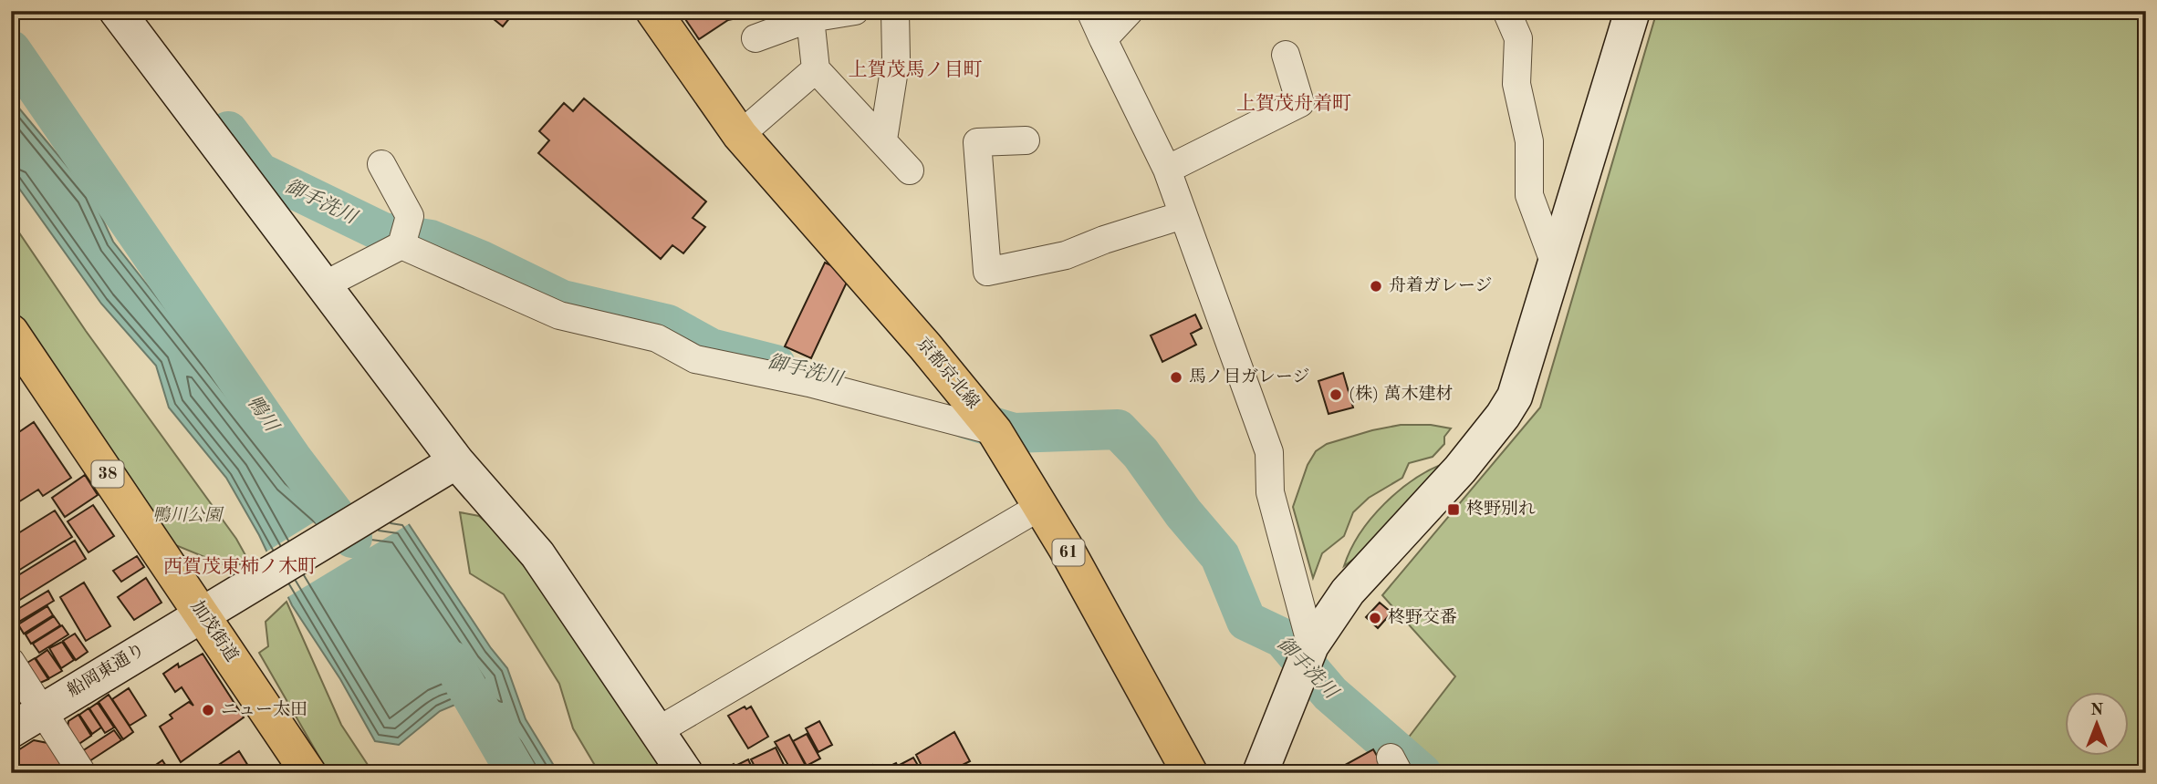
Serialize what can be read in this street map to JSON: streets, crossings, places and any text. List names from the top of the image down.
{
  "streets": {
    "main road": [
      "京都京北線",
      "38",
      "61",
      "加茂街道"
    ],
    "street": ["船岡東通り"]
  },
  "crossings": [
    ["加茂街道", "船岡東通り"]
  ],
  "districts": ["上賀茂馬ノ目町", "上賀茂舟着町", "西賀茂東柿ノ木町"],
  "water": ["御手洗川", "鴨川"],
  "parks": ["鴨川公園"],
  "places": {
    "other": [
      "舟着ガレージ",
      "馬ノ目ガレージ",
      "(株) 萬木建材",
      "柊野交番",
      "ニュー太田"
    ],
    "transit": ["柊野別れ"]
  },
  "north": "top"
}
